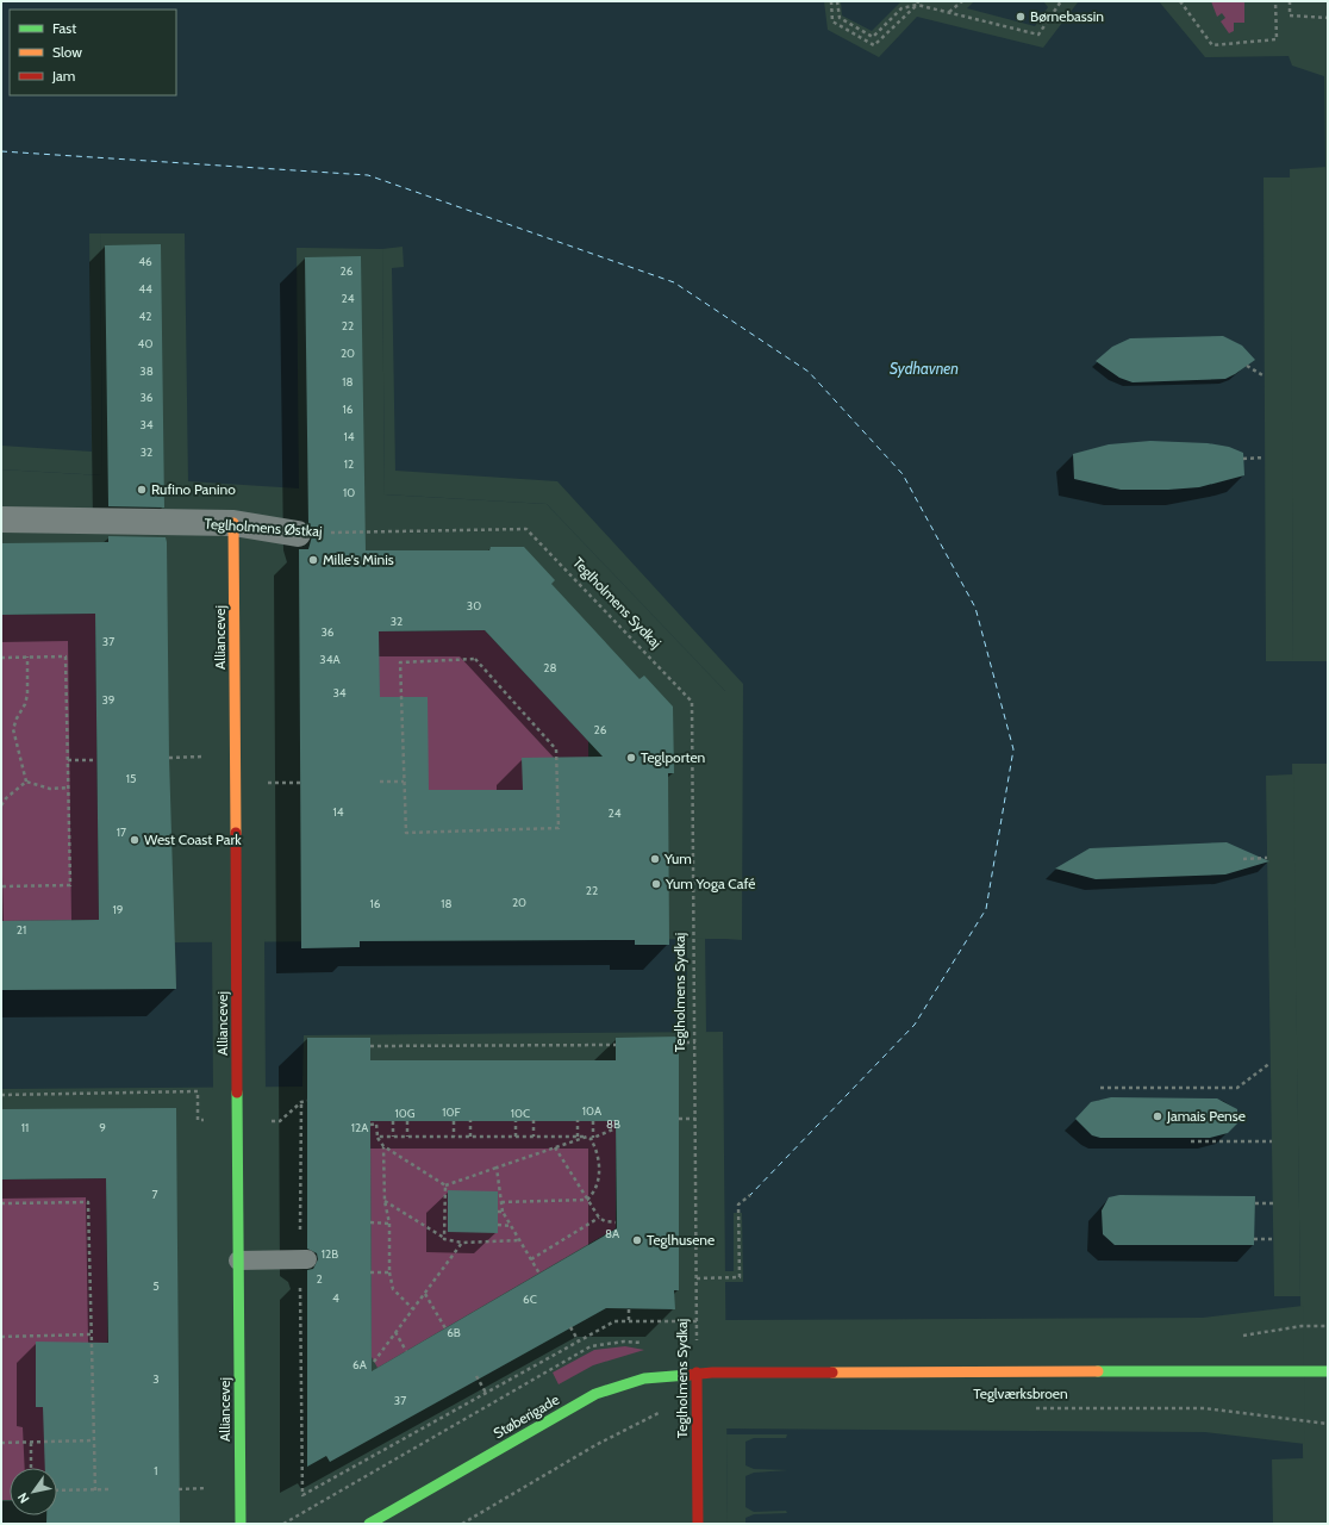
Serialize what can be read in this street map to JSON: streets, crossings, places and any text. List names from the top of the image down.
{
  "streets": {
    "street": [
      "Teglholmens Østkaj",
      "Teglholmens Sydkaj",
      "Alliancevej",
      "Teglværksbroen",
      "Støberigade"
    ]
  },
  "crossings": [
    ["Teglholmens Østkaj", "Teglholmens Sydkaj"],
    ["Teglholmens Østkaj", "Alliancevej"],
    ["Teglholmens Sydkaj", "Støberigade"],
    ["Teglværksbroen", "Støberigade"]
  ],
  "water": ["Sydhavnen"],
  "places": [
    "Børnebassin",
    "Rufino Panino",
    "Mille's Minis",
    "Teglporten",
    "West Coast Park",
    "Yum",
    "Yum Yoga Café",
    "Jamais Pense",
    "Teglhusene"
  ],
  "house_numbers": [
    "46",
    "26",
    "44",
    "24",
    "42",
    "22",
    "40",
    "20",
    "38",
    "18",
    "36",
    "16",
    "34",
    "14",
    "32",
    "12",
    "10",
    "30",
    "32",
    "36",
    "37",
    "34A",
    "28",
    "34",
    "39",
    "26",
    "15",
    "14",
    "24",
    "17",
    "22",
    "20",
    "16",
    "18",
    "19",
    "21",
    "10A",
    "10F",
    "10G",
    "10C",
    "8B",
    "11",
    "9",
    "12A",
    "7",
    "8A",
    "12B",
    "2",
    "5",
    "4",
    "6C",
    "6B",
    "6A",
    "3",
    "37",
    "1"
  ],
  "legend": ["Fast", "Slow", "Jam"],
  "north": "bottom left"
}
